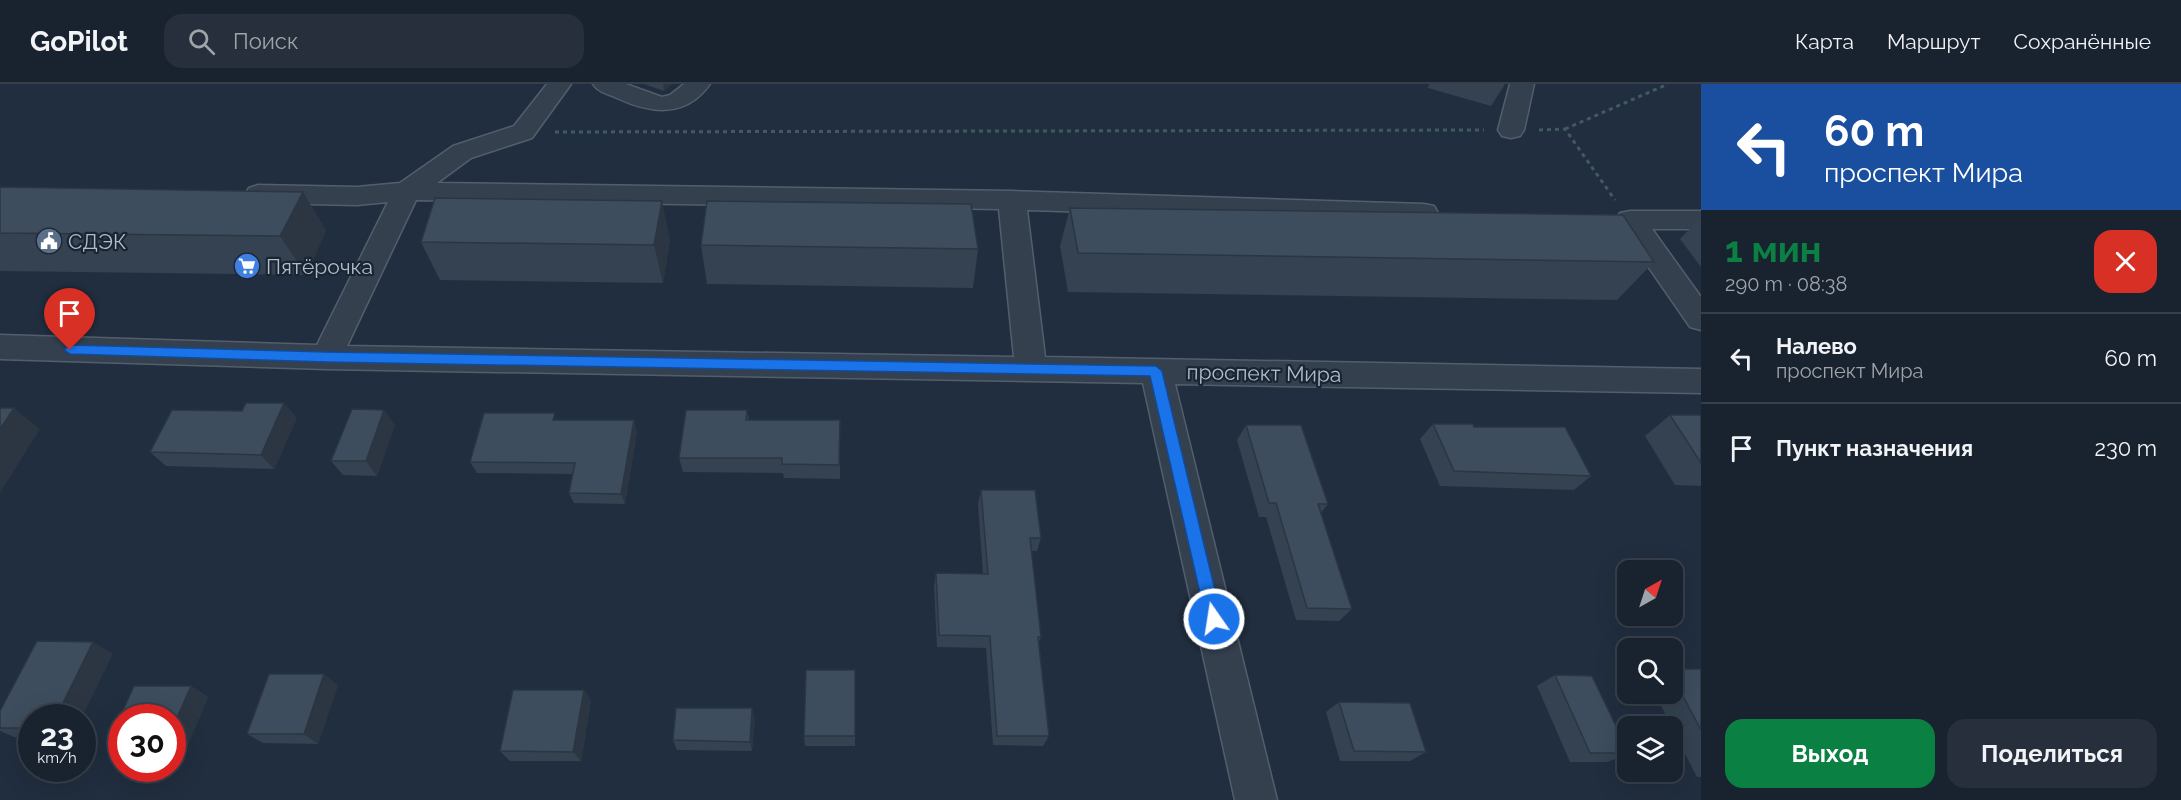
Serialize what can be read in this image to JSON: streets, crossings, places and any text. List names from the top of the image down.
{
  "streets": {
    "street": ["проспект Мира"]
  },
  "places": {
    "public building": ["СДЭК"],
    "supermarket": ["Пятёрочка"]
  },
  "north": "top right",
  "page": {
    "header": "GoPilot",
    "search": "Поиск",
    "nav": ["Карта", "Маршрут", "Сохранённые"],
    "turn": ["60 m", "проспект Мира"],
    "heading": ["1 мин", "290 m · 08:38"],
    "list": [
      {
        "name": "Налево",
        "note": "проспект Мира",
        "value": "60 m"
      },
      {
        "name": "Пункт назначения",
        "value": "230 m"
      }
    ],
    "speed": "23 km/h",
    "limit": "30",
    "buttons": ["Выход", "Поделиться"]
  }
}
